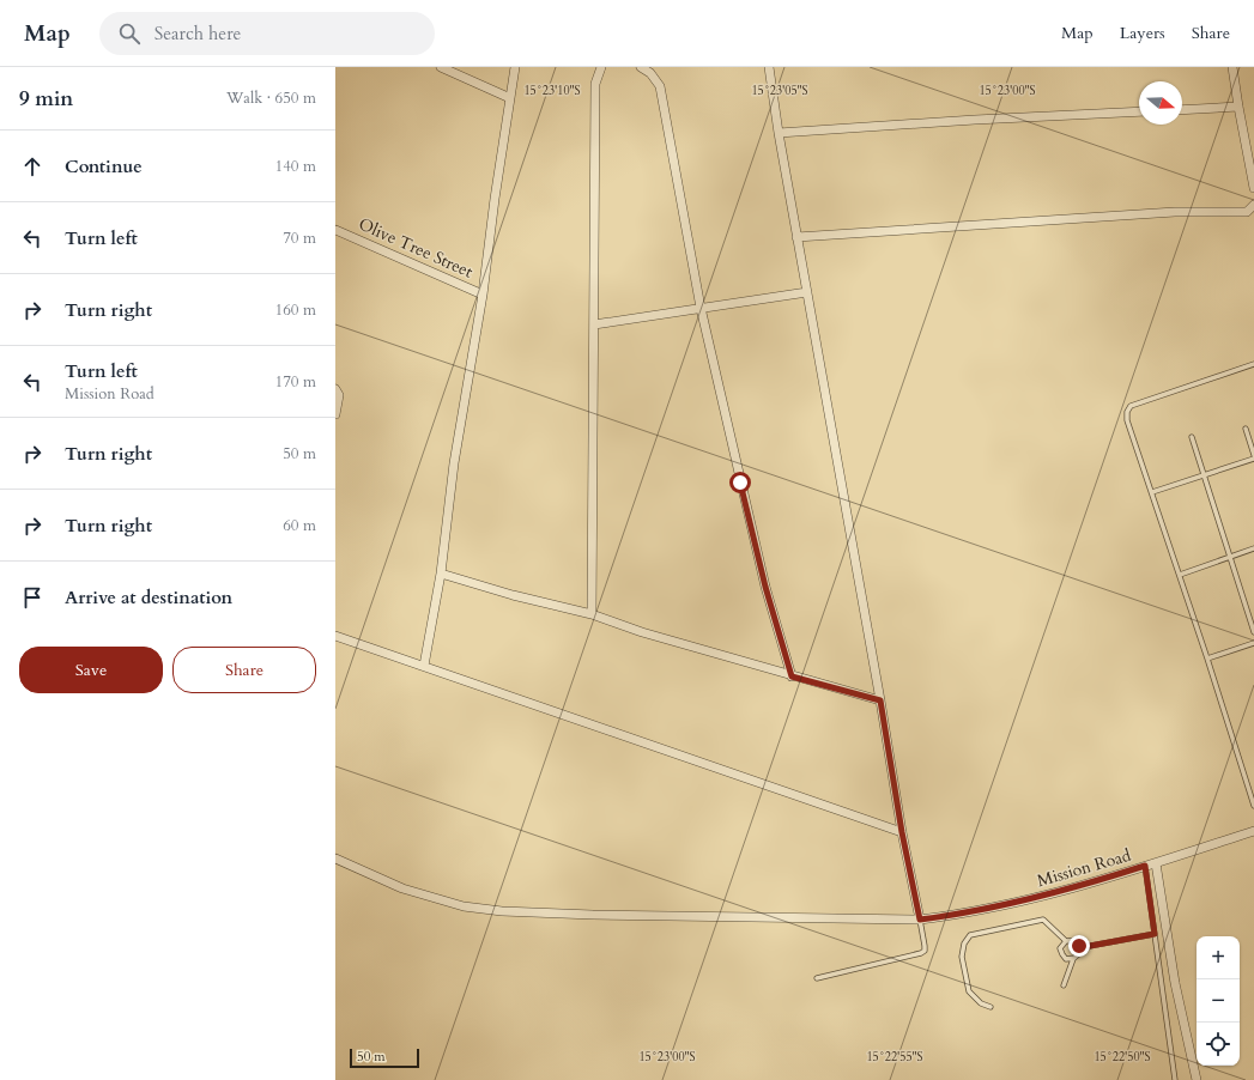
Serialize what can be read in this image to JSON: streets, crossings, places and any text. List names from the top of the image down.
{
  "streets": {
    "street": ["Olive Tree Street", "Mission Road"]
  },
  "scale_bar": "50 m",
  "north": "right",
  "page": {
    "header": "Map",
    "search": "Search here",
    "nav": ["Map", "Layers", "Share"],
    "heading": ["9 min", "Walk · 650 m"],
    "list": [
      ["Continue", "140 m"],
      ["Turn left", "70 m"],
      ["Turn right", "160 m"],
      ["Turn left", "Mission Road", "170 m"],
      ["Turn right", "50 m"],
      ["Turn right", "60 m"],
      "Arrive at destination"
    ],
    "buttons": ["Save", "Share"],
    "map_buttons": ["+", "−"],
    "scale": "50 m"
  },
  "coordinates": [
    "15°23'10\"S",
    "15°23'05\"S",
    "15°23'00\"S",
    "15°22'55\"S",
    "15°22'50\"S"
  ]
}
